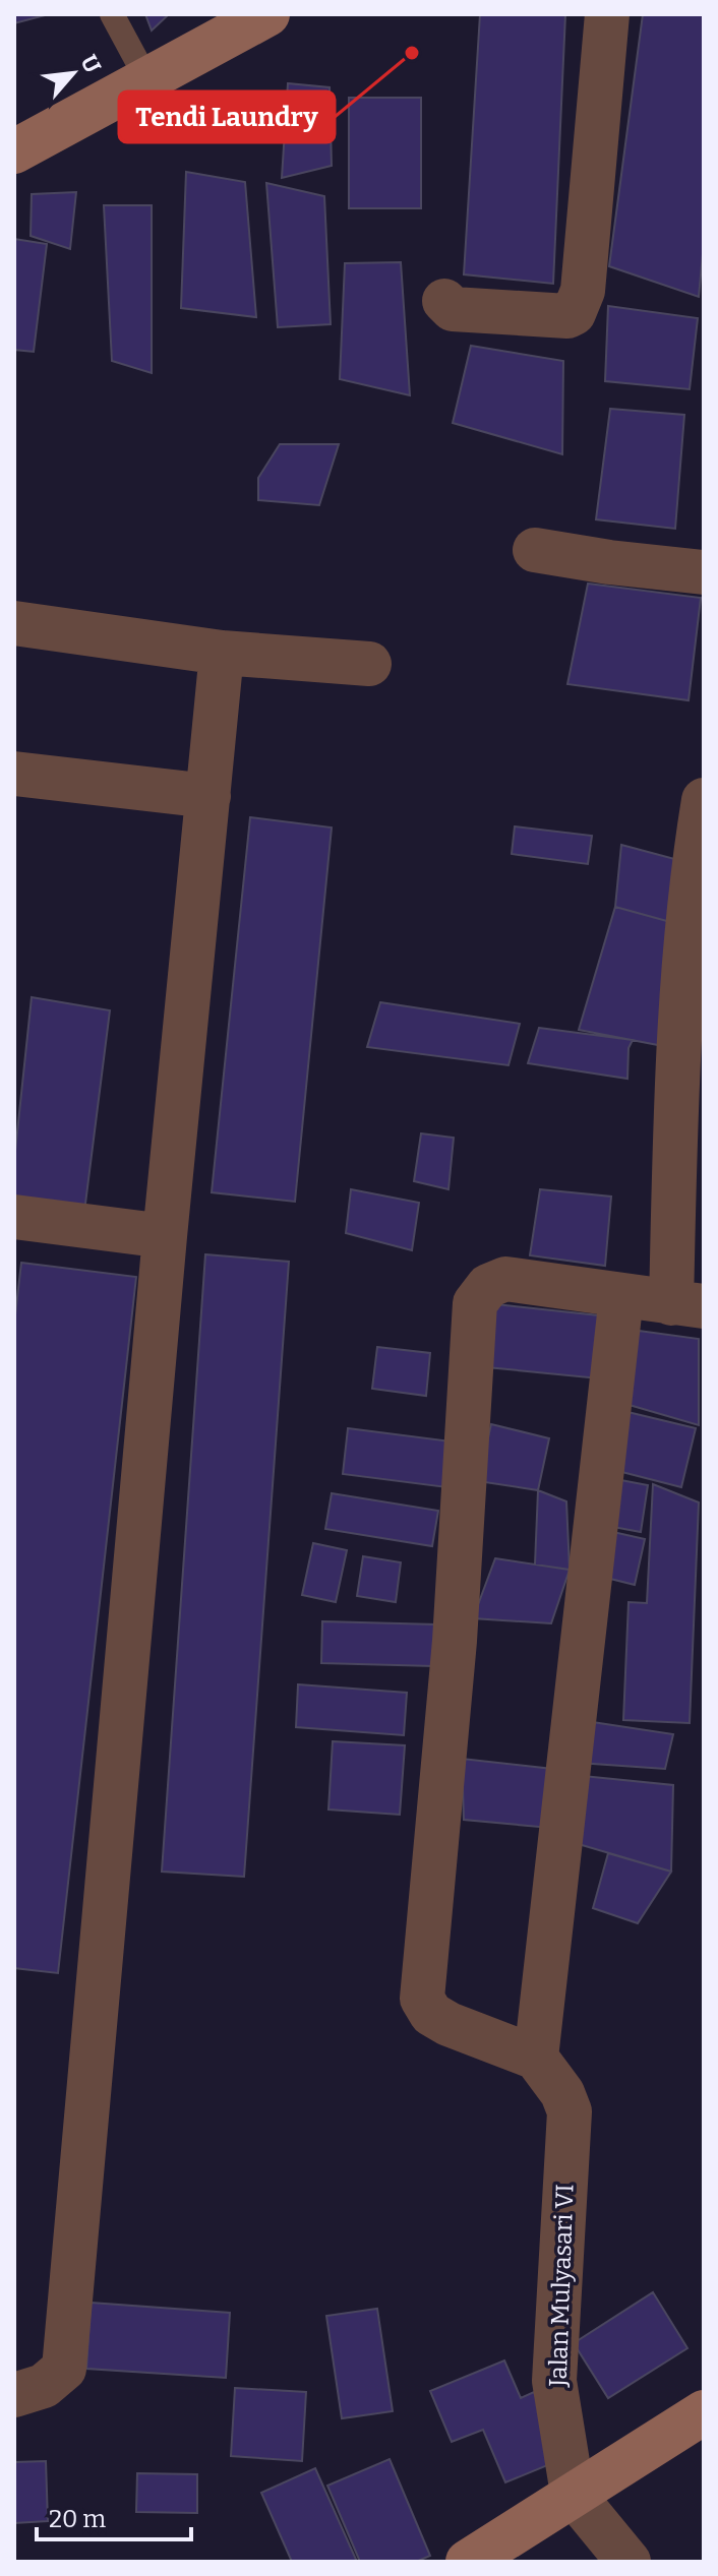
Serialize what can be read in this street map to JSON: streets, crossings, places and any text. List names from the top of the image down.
{
  "streets": {
    "street": ["Jalan Mulyasari VI"]
  },
  "places": ["Tendi Laundry"],
  "scale_bar": "20 m",
  "north": "top right"
}
